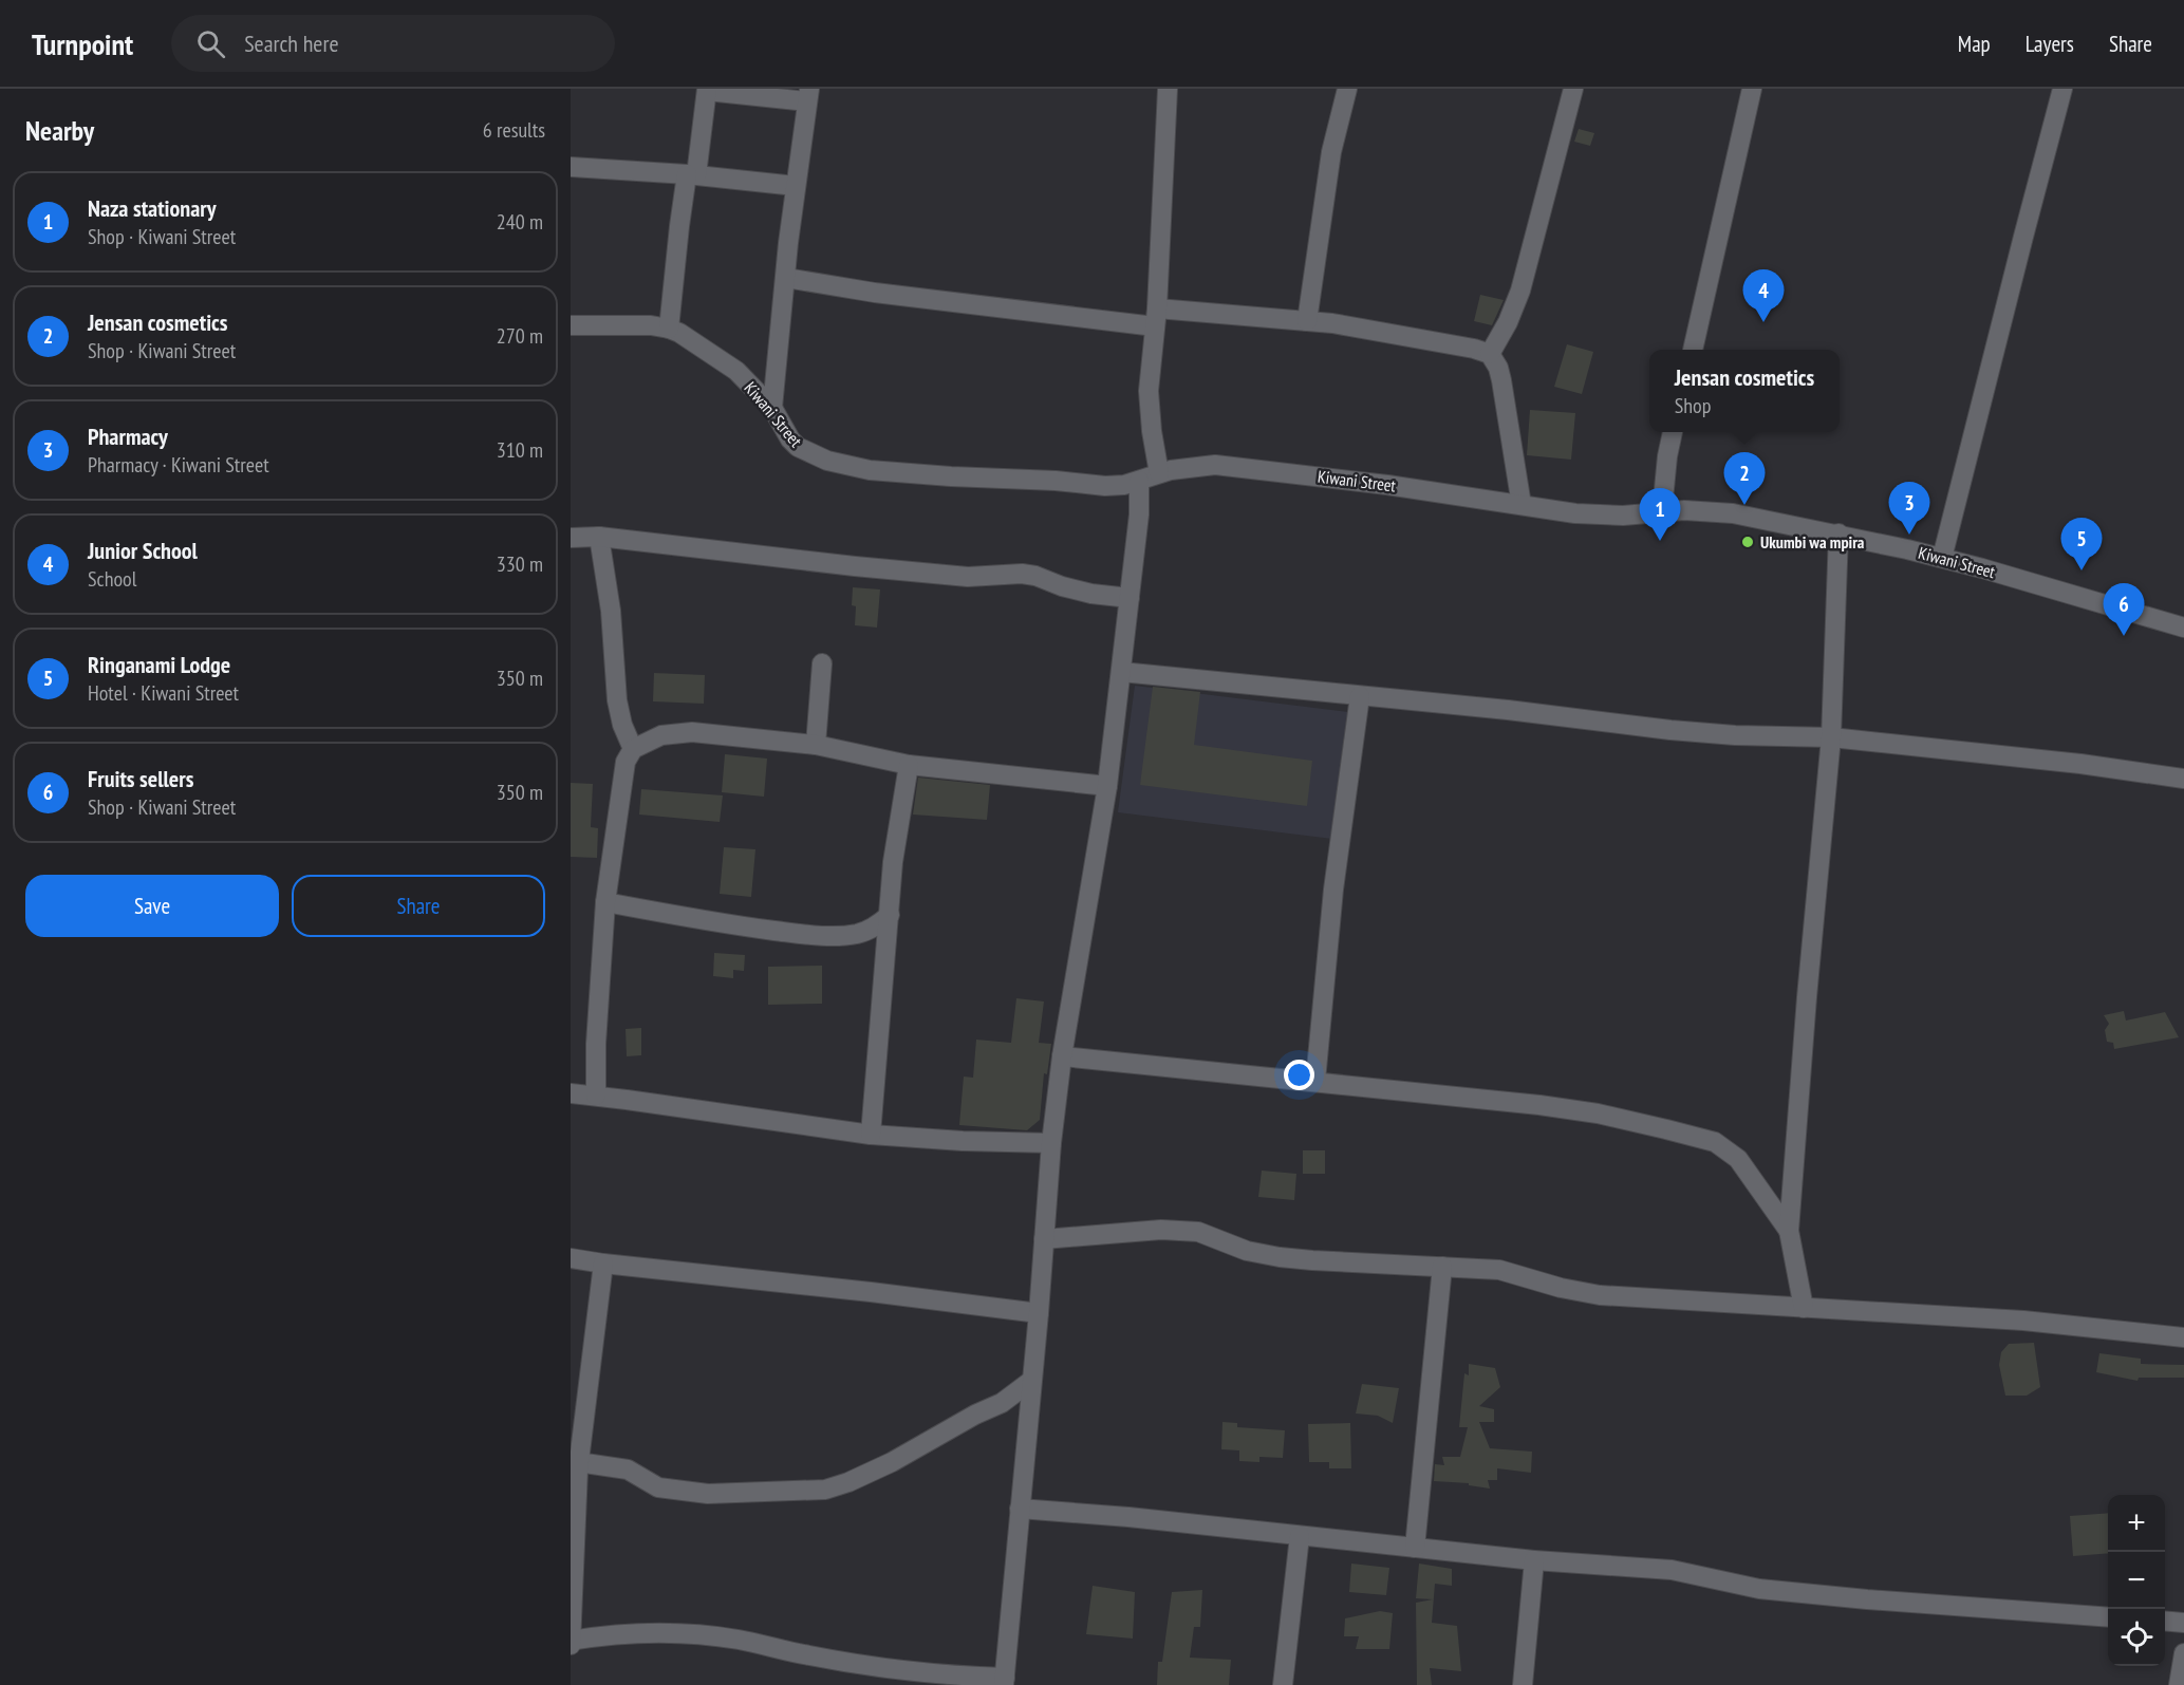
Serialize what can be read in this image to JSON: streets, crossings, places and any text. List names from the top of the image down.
{
  "streets": {
    "street": ["Kiwani Street"]
  },
  "places": ["Ukumbi wa mpira"],
  "page": {
    "header": "Turnpoint",
    "search": "Search here",
    "nav": ["Map", "Layers", "Share"],
    "heading": ["Nearby", "6 results"],
    "list": [
      {
        "mark": "1",
        "name": "Naza stationary",
        "note": "Shop · Kiwani Street",
        "value": "240 m"
      },
      {
        "mark": "2",
        "name": "Jensan cosmetics",
        "note": "Shop · Kiwani Street",
        "value": "270 m"
      },
      {
        "mark": "3",
        "name": "Pharmacy",
        "note": "Pharmacy · Kiwani Street",
        "value": "310 m"
      },
      {
        "mark": "4",
        "name": "Junior School",
        "note": "School",
        "value": "330 m"
      },
      {
        "mark": "5",
        "name": "Ringanami Lodge",
        "note": "Hotel · Kiwani Street",
        "value": "350 m"
      },
      {
        "mark": "6",
        "name": "Fruits sellers",
        "note": "Shop · Kiwani Street",
        "value": "350 m"
      }
    ],
    "pins": [
      "4",
      "2",
      "3",
      "1",
      "5",
      "6"
    ],
    "popup": ["Jensan cosmetics", "Shop"],
    "buttons": ["Save", "Share"],
    "map_buttons": ["+", "−"]
  }
}
